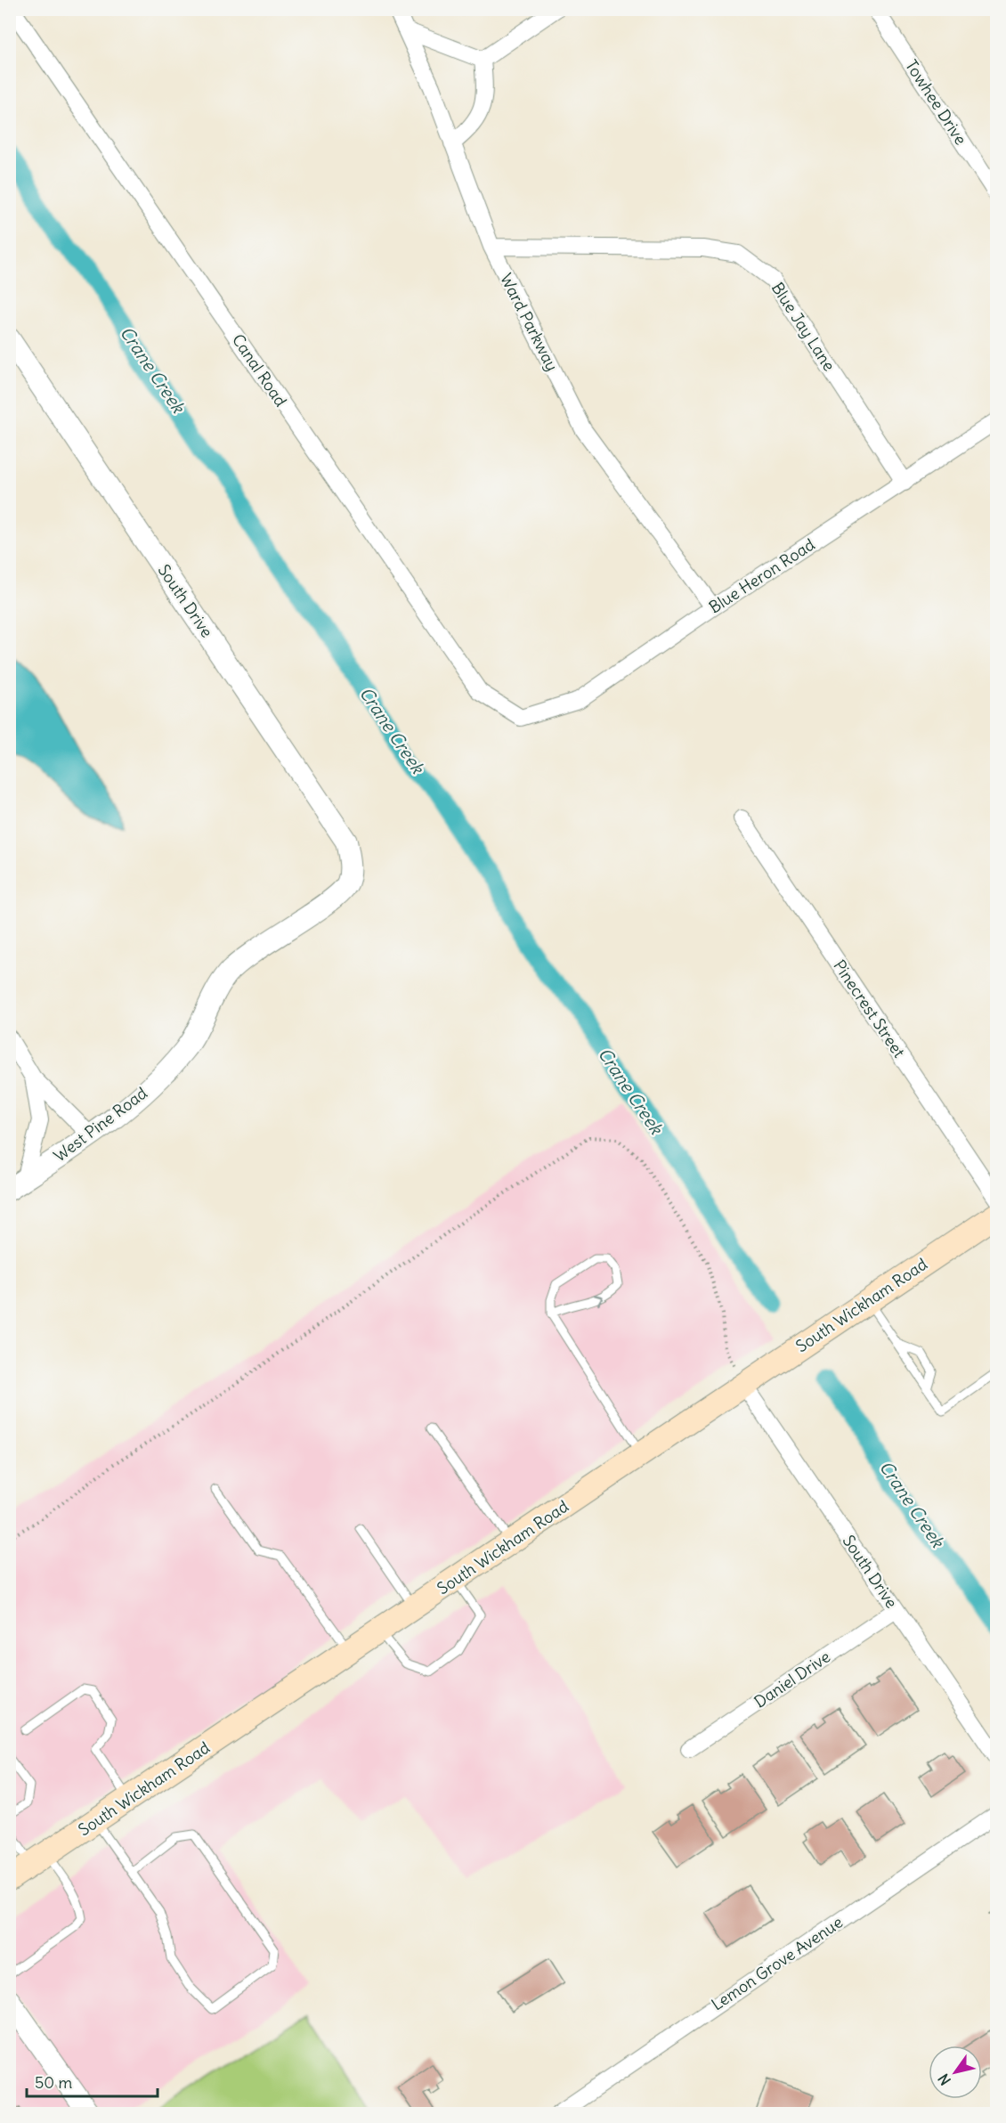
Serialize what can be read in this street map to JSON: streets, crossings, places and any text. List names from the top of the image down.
{
  "streets": {
    "main road": ["South Wickham Road"],
    "street": [
      "Towhee Drive",
      "Ward Parkway",
      "Blue Jay Lane",
      "Canal Road",
      "Blue Heron Road",
      "South Drive",
      "Pinecrest Street",
      "West Pine Road",
      "Daniel Drive",
      "Lemon Grove Avenue"
    ]
  },
  "crossings": [
    ["Ward Parkway", "Blue Jay Lane"],
    ["Ward Parkway", "Blue Heron Road"],
    ["Blue Jay Lane", "Blue Heron Road"],
    ["Canal Road", "Blue Heron Road"],
    ["South Drive", "West Pine Road"],
    ["South Drive", "South Wickham Road"],
    ["South Drive", "Daniel Drive"]
  ],
  "water": ["Crane Creek"],
  "scale_bar": "50 m",
  "north": "bottom left"
}
